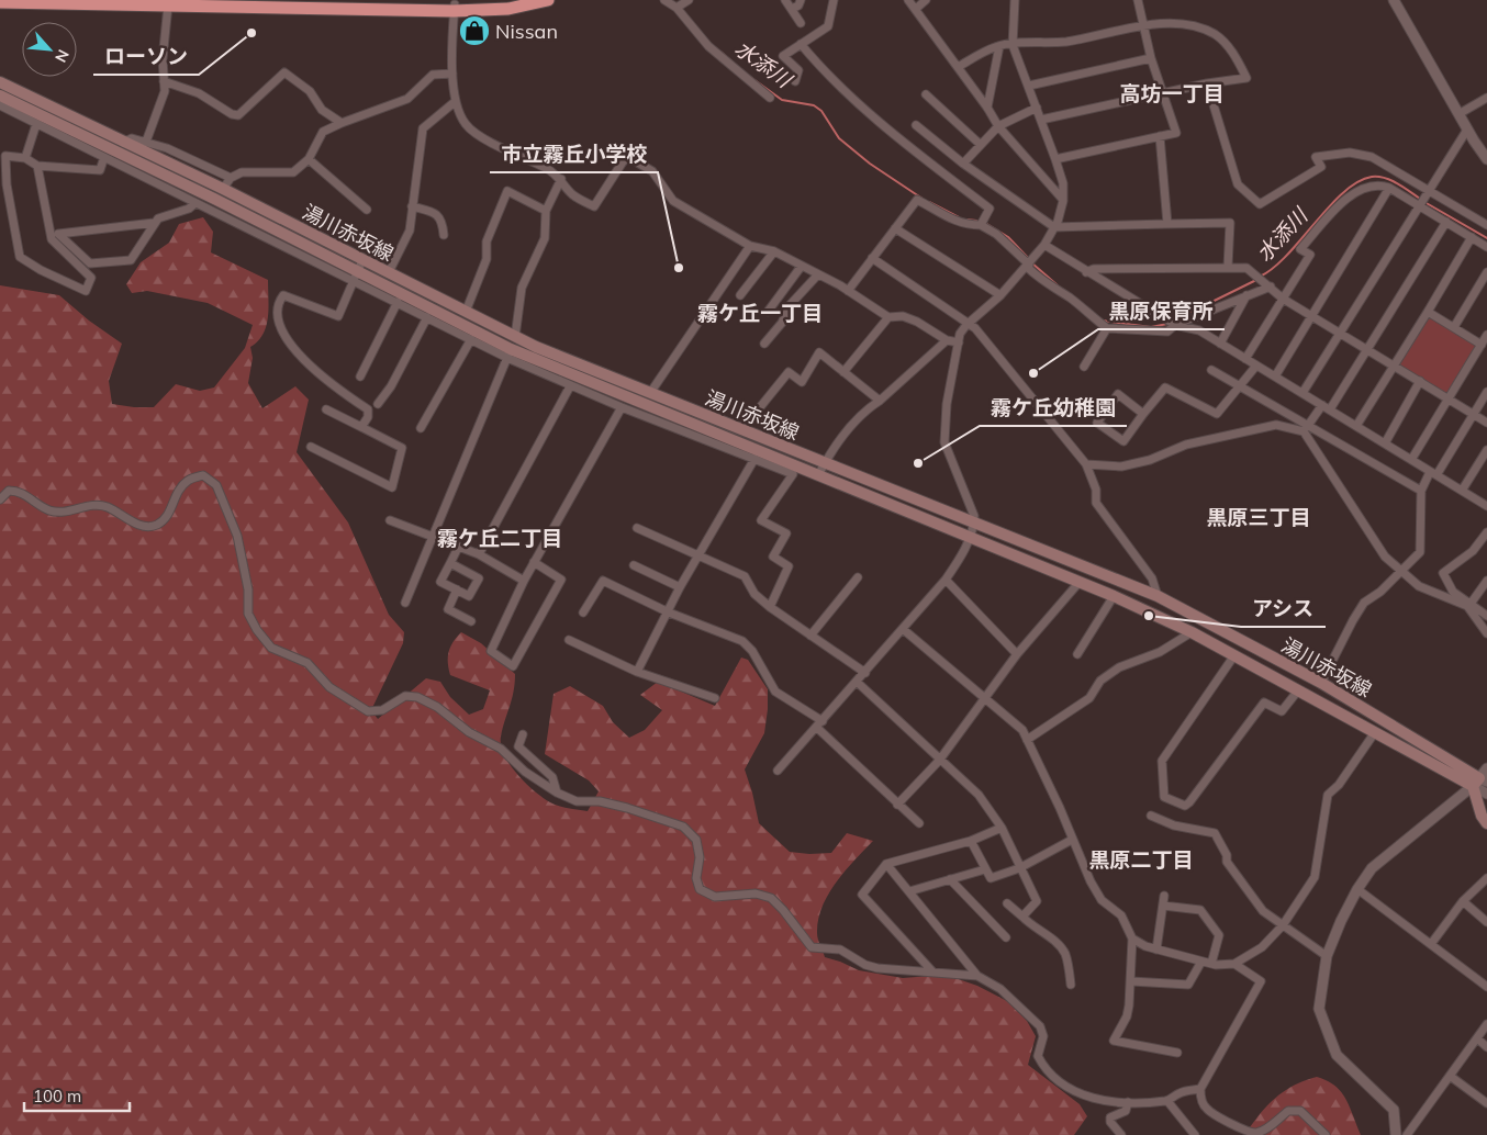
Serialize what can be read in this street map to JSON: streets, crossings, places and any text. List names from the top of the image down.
{
  "streets": {
    "main road": ["湯川赤坂線"]
  },
  "districts": [
    "高坊一丁目",
    "霧ケ丘一丁目",
    "黒原三丁目",
    "霧ケ丘二丁目",
    "黒原二丁目"
  ],
  "water": ["水添川"],
  "places": {
    "shop": ["Nissan"],
    "other": [
      "ローソン",
      "市立霧丘小学校",
      "黒原保育所",
      "霧ケ丘幼稚園",
      "アシス"
    ]
  },
  "scale_bar": "100 m",
  "north": "bottom right"
}
